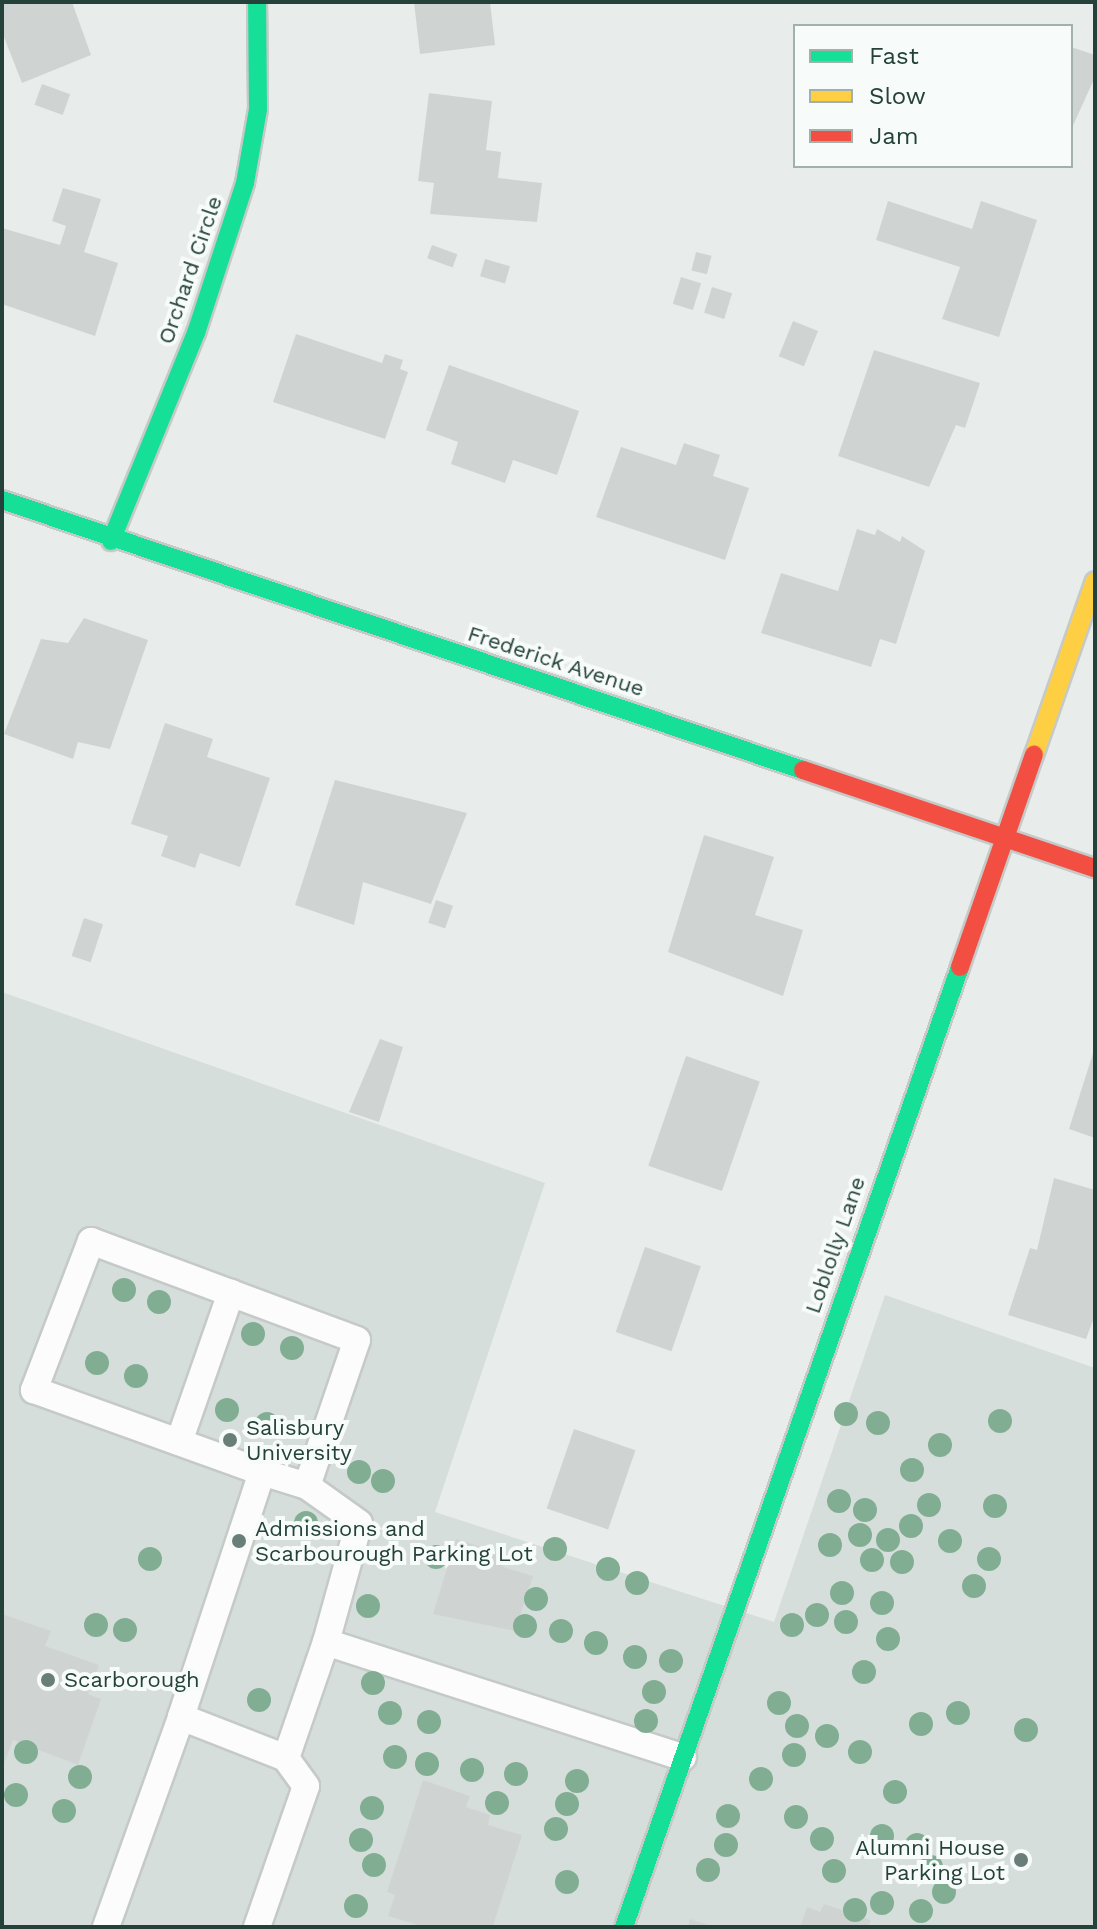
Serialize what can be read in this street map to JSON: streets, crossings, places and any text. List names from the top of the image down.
{
  "streets": {
    "street": ["Orchard Circle", "Frederick Avenue", "Loblolly Lane"]
  },
  "crossings": [
    ["Orchard Circle", "Frederick Avenue"],
    ["Frederick Avenue", "Loblolly Lane"]
  ],
  "places": [
    "Salisbury University",
    "Admissions and Scarbourough Parking Lot",
    "Scarborough",
    "Alumni House Parking Lot"
  ],
  "legend": ["Fast", "Slow", "Jam"]
}
